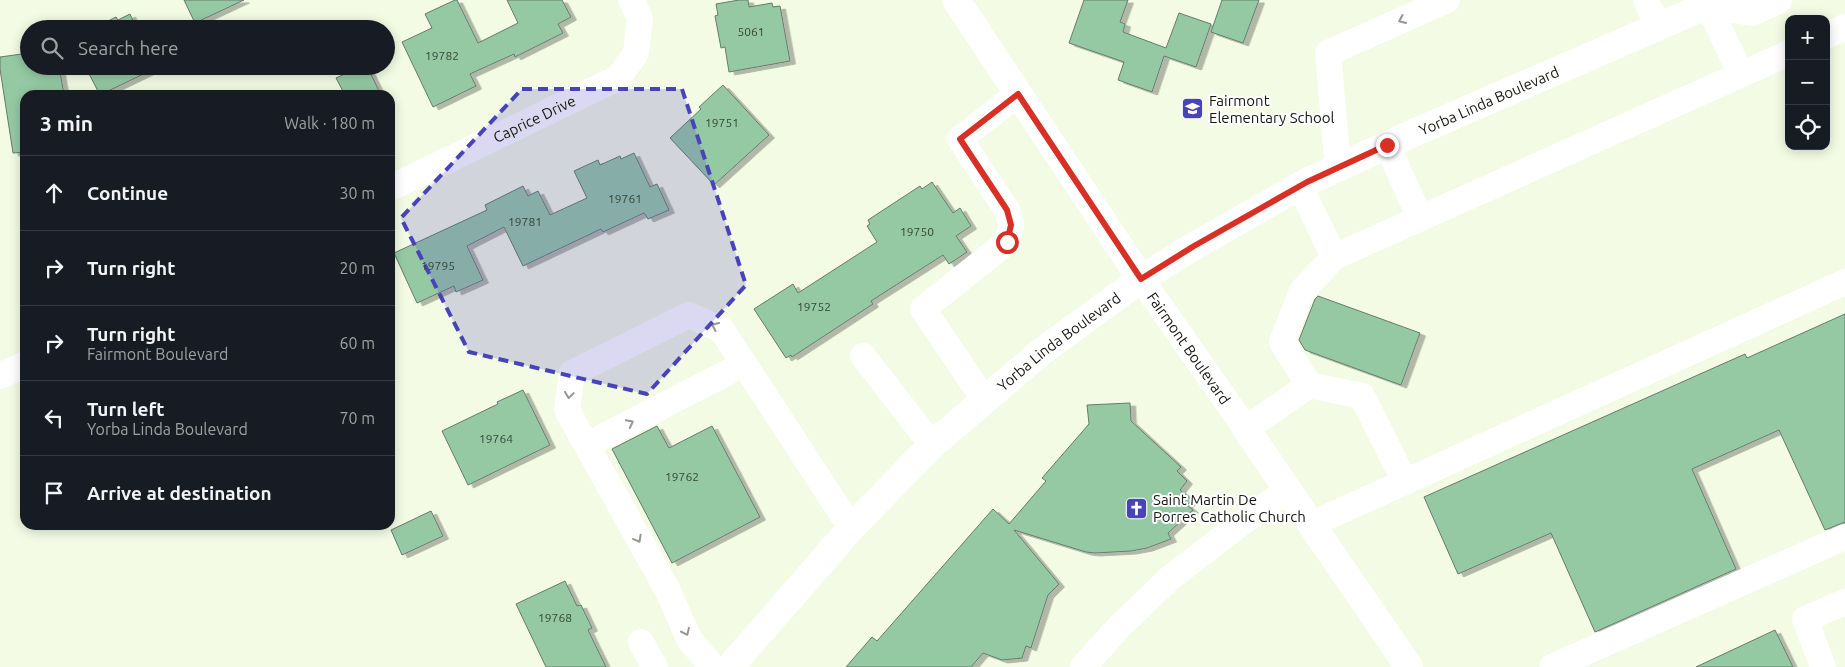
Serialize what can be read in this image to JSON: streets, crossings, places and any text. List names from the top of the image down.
{
  "streets": {
    "main road": ["Yorba Linda Boulevard", "Fairmont Boulevard"],
    "street": ["Caprice Drive"]
  },
  "crossings": [
    ["Yorba Linda Boulevard", "Fairmont Boulevard"]
  ],
  "places": {
    "school or university": ["Fairmont Elementary School"],
    "church": ["Saint Martin De Porres Catholic Church"]
  },
  "house_numbers": [
    "5061",
    "19782",
    "19751",
    "19761",
    "19781",
    "19750",
    "19795",
    "19752",
    "19764",
    "19762",
    "19768"
  ],
  "page": {
    "map_buttons": ["+", "−"],
    "search": "Search here",
    "heading": ["3 min", "Walk · 180 m"],
    "list": [
      ["Continue", "30 m"],
      ["Turn right", "20 m"],
      ["Turn right", "Fairmont Boulevard", "60 m"],
      ["Turn left", "Yorba Linda Boulevard", "70 m"],
      "Arrive at destination"
    ]
  }
}
